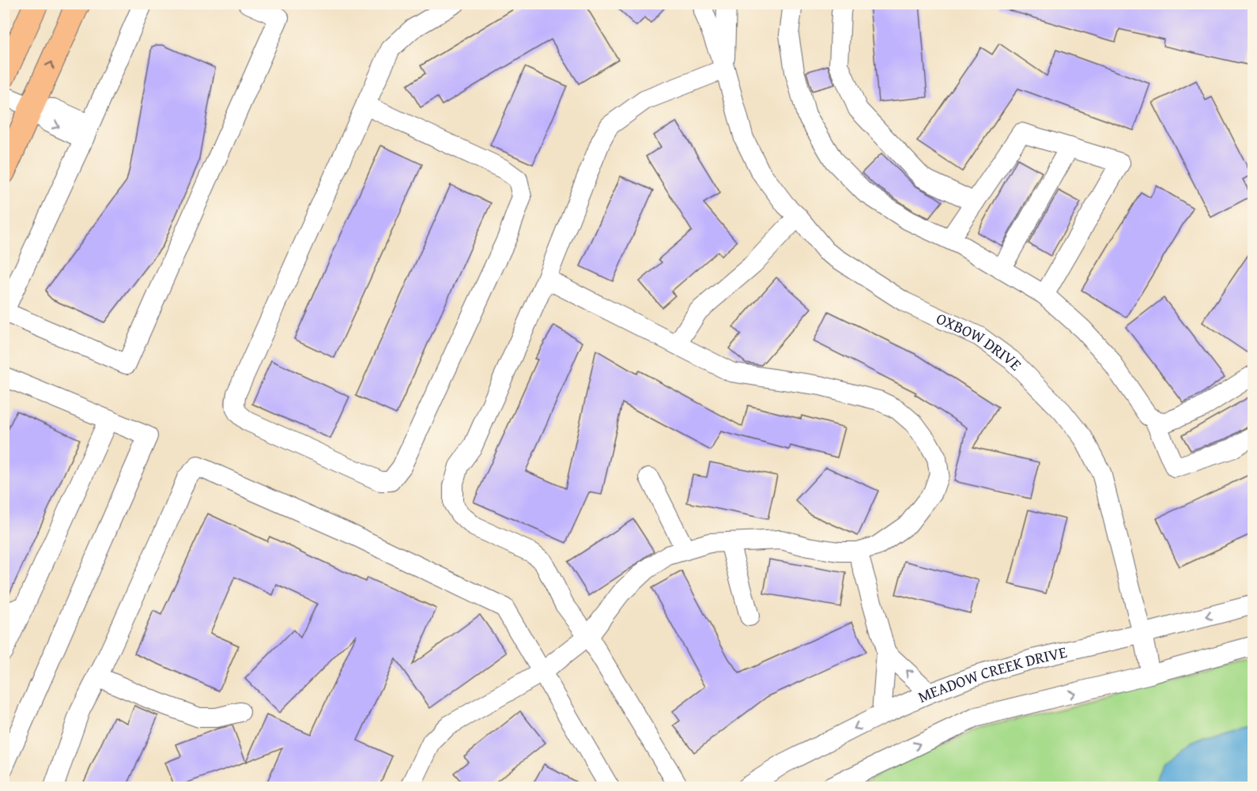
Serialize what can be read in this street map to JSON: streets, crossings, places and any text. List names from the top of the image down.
{
  "streets": {
    "street": ["OXBOW DRIVE", "MEADOW CREEK DRIVE"]
  },
  "crossings": [
    ["OXBOW DRIVE", "MEADOW CREEK DRIVE"]
  ]
}
